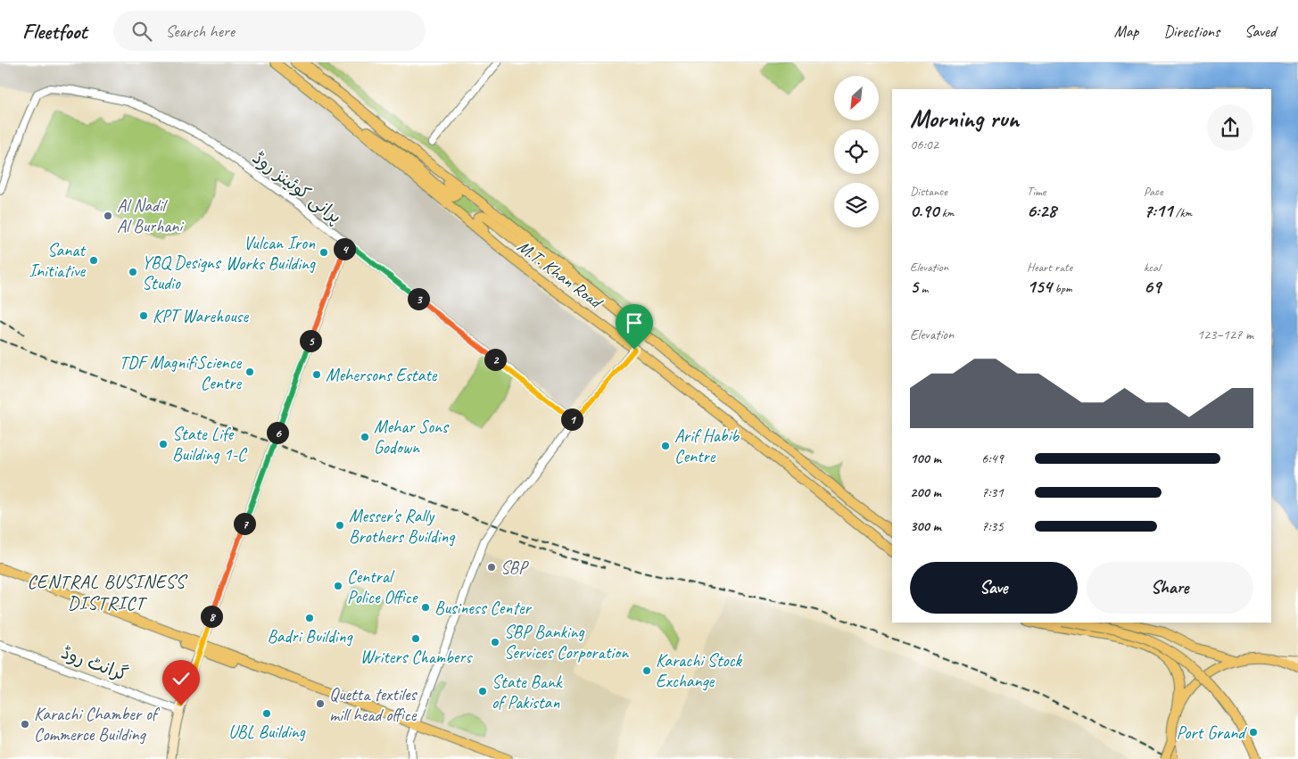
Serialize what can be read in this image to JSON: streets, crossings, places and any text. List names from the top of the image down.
{
  "streets": {
    "main road": ["M.T. Khan Road"],
    "street": ["پرانی کوئینز روڈ", "گرانٹ روڈ"]
  },
  "districts": ["CENTRAL BUSINESS DISTRICT"],
  "places": [
    "Al Nadil Al Burhani",
    "Vulcan Iron Works Building",
    "Sanat Initiative",
    "YBQ Designs Studio",
    "KPT Warehouse",
    "TDF MagnifiScience Centre",
    "Mehersons Estate",
    "Mehar Sons Godown",
    "State Life Building 1-C",
    "Arif Habib Centre",
    "Messer's Rally Brothers Building",
    "SBP",
    "Central Police Office",
    "Business Center",
    "Badri Building",
    "Writers Chambers",
    "SBP Banking Services Corporation",
    "Karachi Stock Exchange",
    "State Bank of Pakistan",
    "Quetta textiles mill head office",
    "UBL Building",
    "Karachi Chamber of Commerce Building",
    "Port Grand"
  ],
  "north": "bottom left",
  "page": {
    "header": "Fleetfoot",
    "search": "Search here",
    "nav": ["Map", "Directions", "Saved"],
    "heading": ["Morning run", "06:02"],
    "stats": [
      ["Distance", "0.90 km"],
      ["Time", "6:28"],
      ["Pace", "7:11 /km"],
      ["Elevation", "5 m"],
      ["Heart rate", "154 bpm"],
      ["kcal", "69"]
    ],
    "pins": [
      "4",
      "3",
      "5",
      "2",
      "1",
      "6",
      "7",
      "8"
    ],
    "chart": ["Elevation", "123–127 m"],
    "list": [
      {
        "name": "100 m",
        "note": "6:49"
      },
      {
        "name": "200 m",
        "note": "7:31"
      },
      {
        "name": "300 m",
        "note": "7:35"
      }
    ],
    "buttons": ["Save", "Share"]
  }
}
